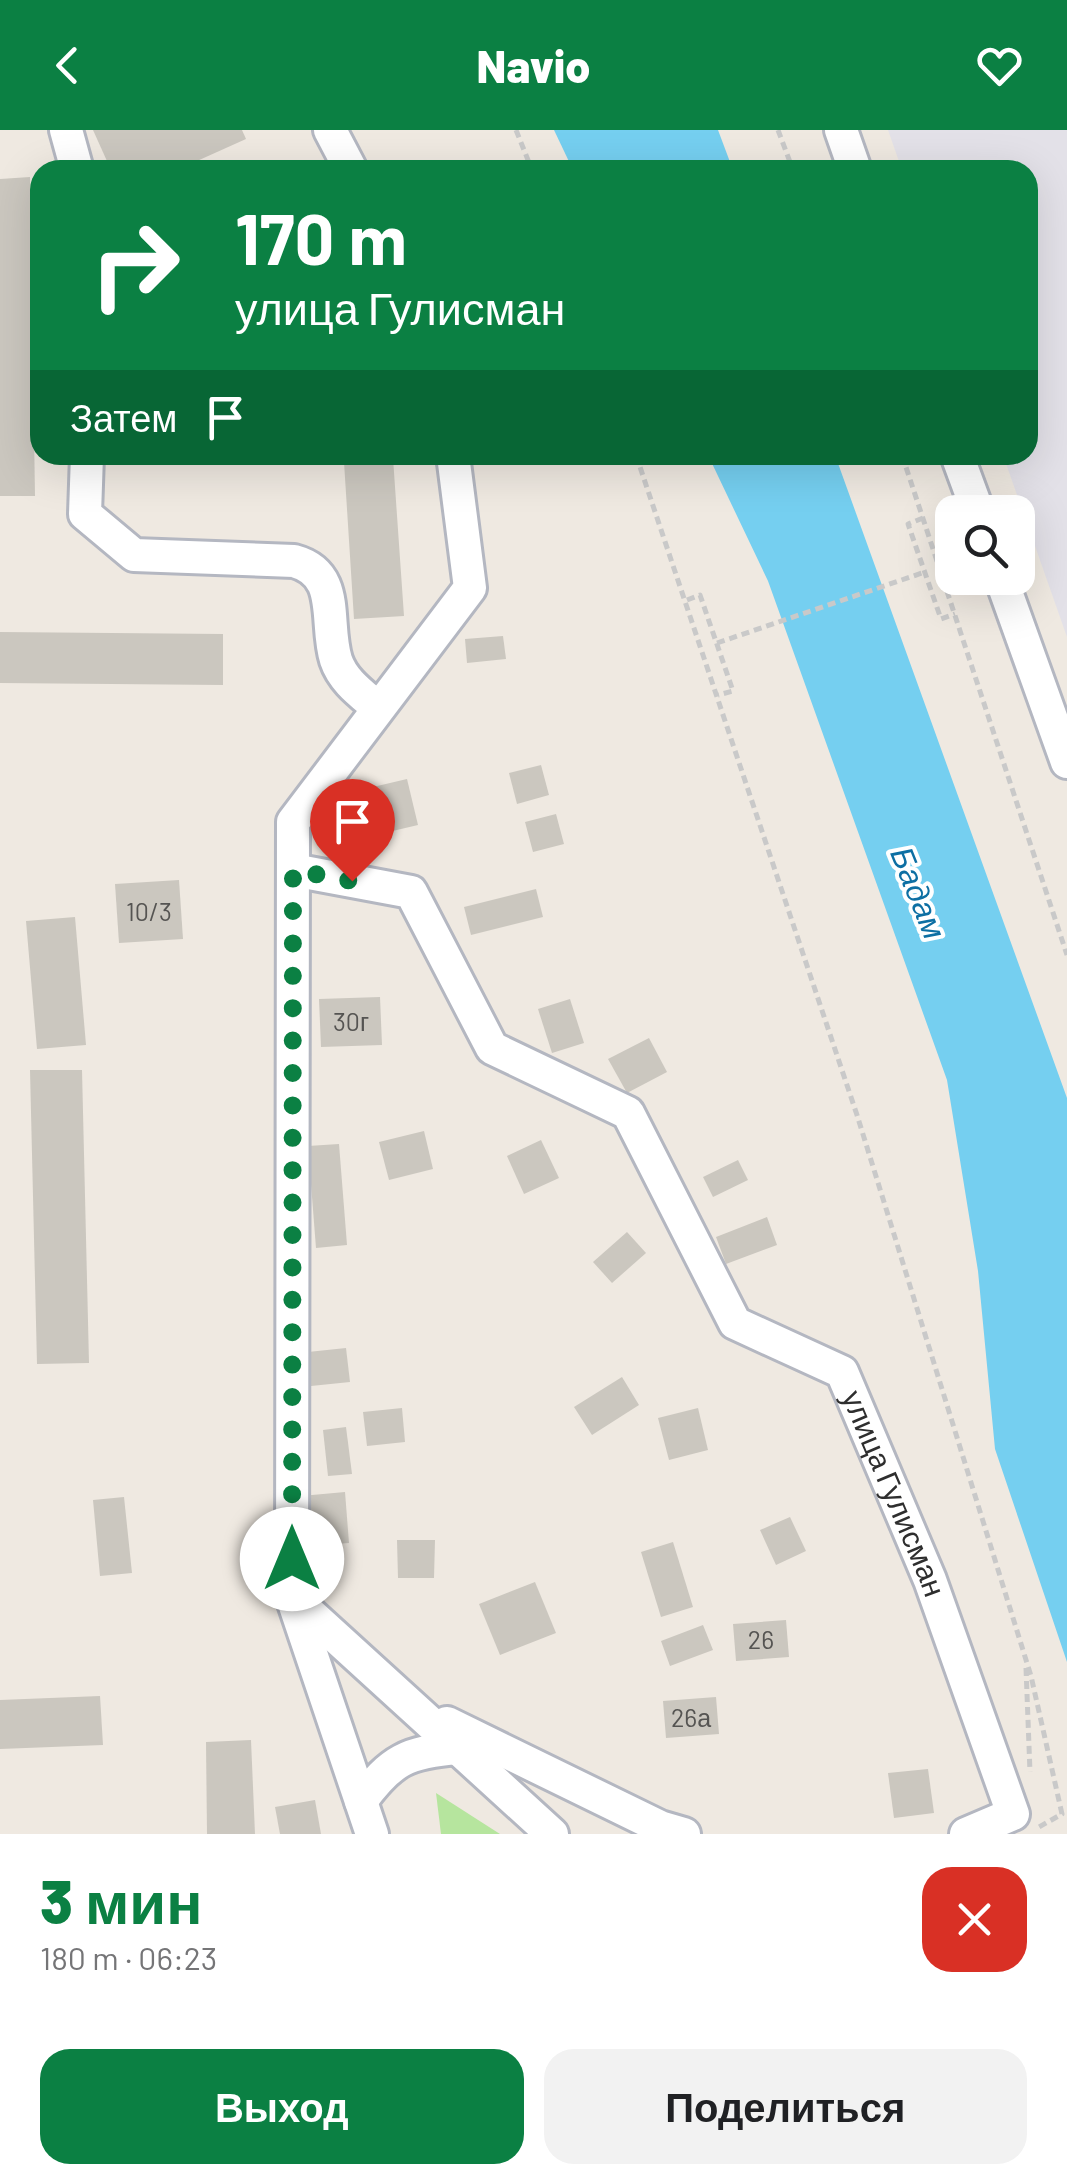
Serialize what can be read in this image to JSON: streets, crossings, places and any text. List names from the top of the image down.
{
  "streets": {
    "street": ["улица Гулисман"]
  },
  "water": ["Бадам"],
  "house_numbers": [
    "10/3",
    "30г",
    "26",
    "26а"
  ],
  "page": {
    "header": "Navio",
    "turn": ["170 m", "улица Гулисман"],
    "then": "Затем",
    "heading": ["3 мин", "180 m · 06:23"],
    "buttons": ["Выход", "Поделиться"]
  }
}
